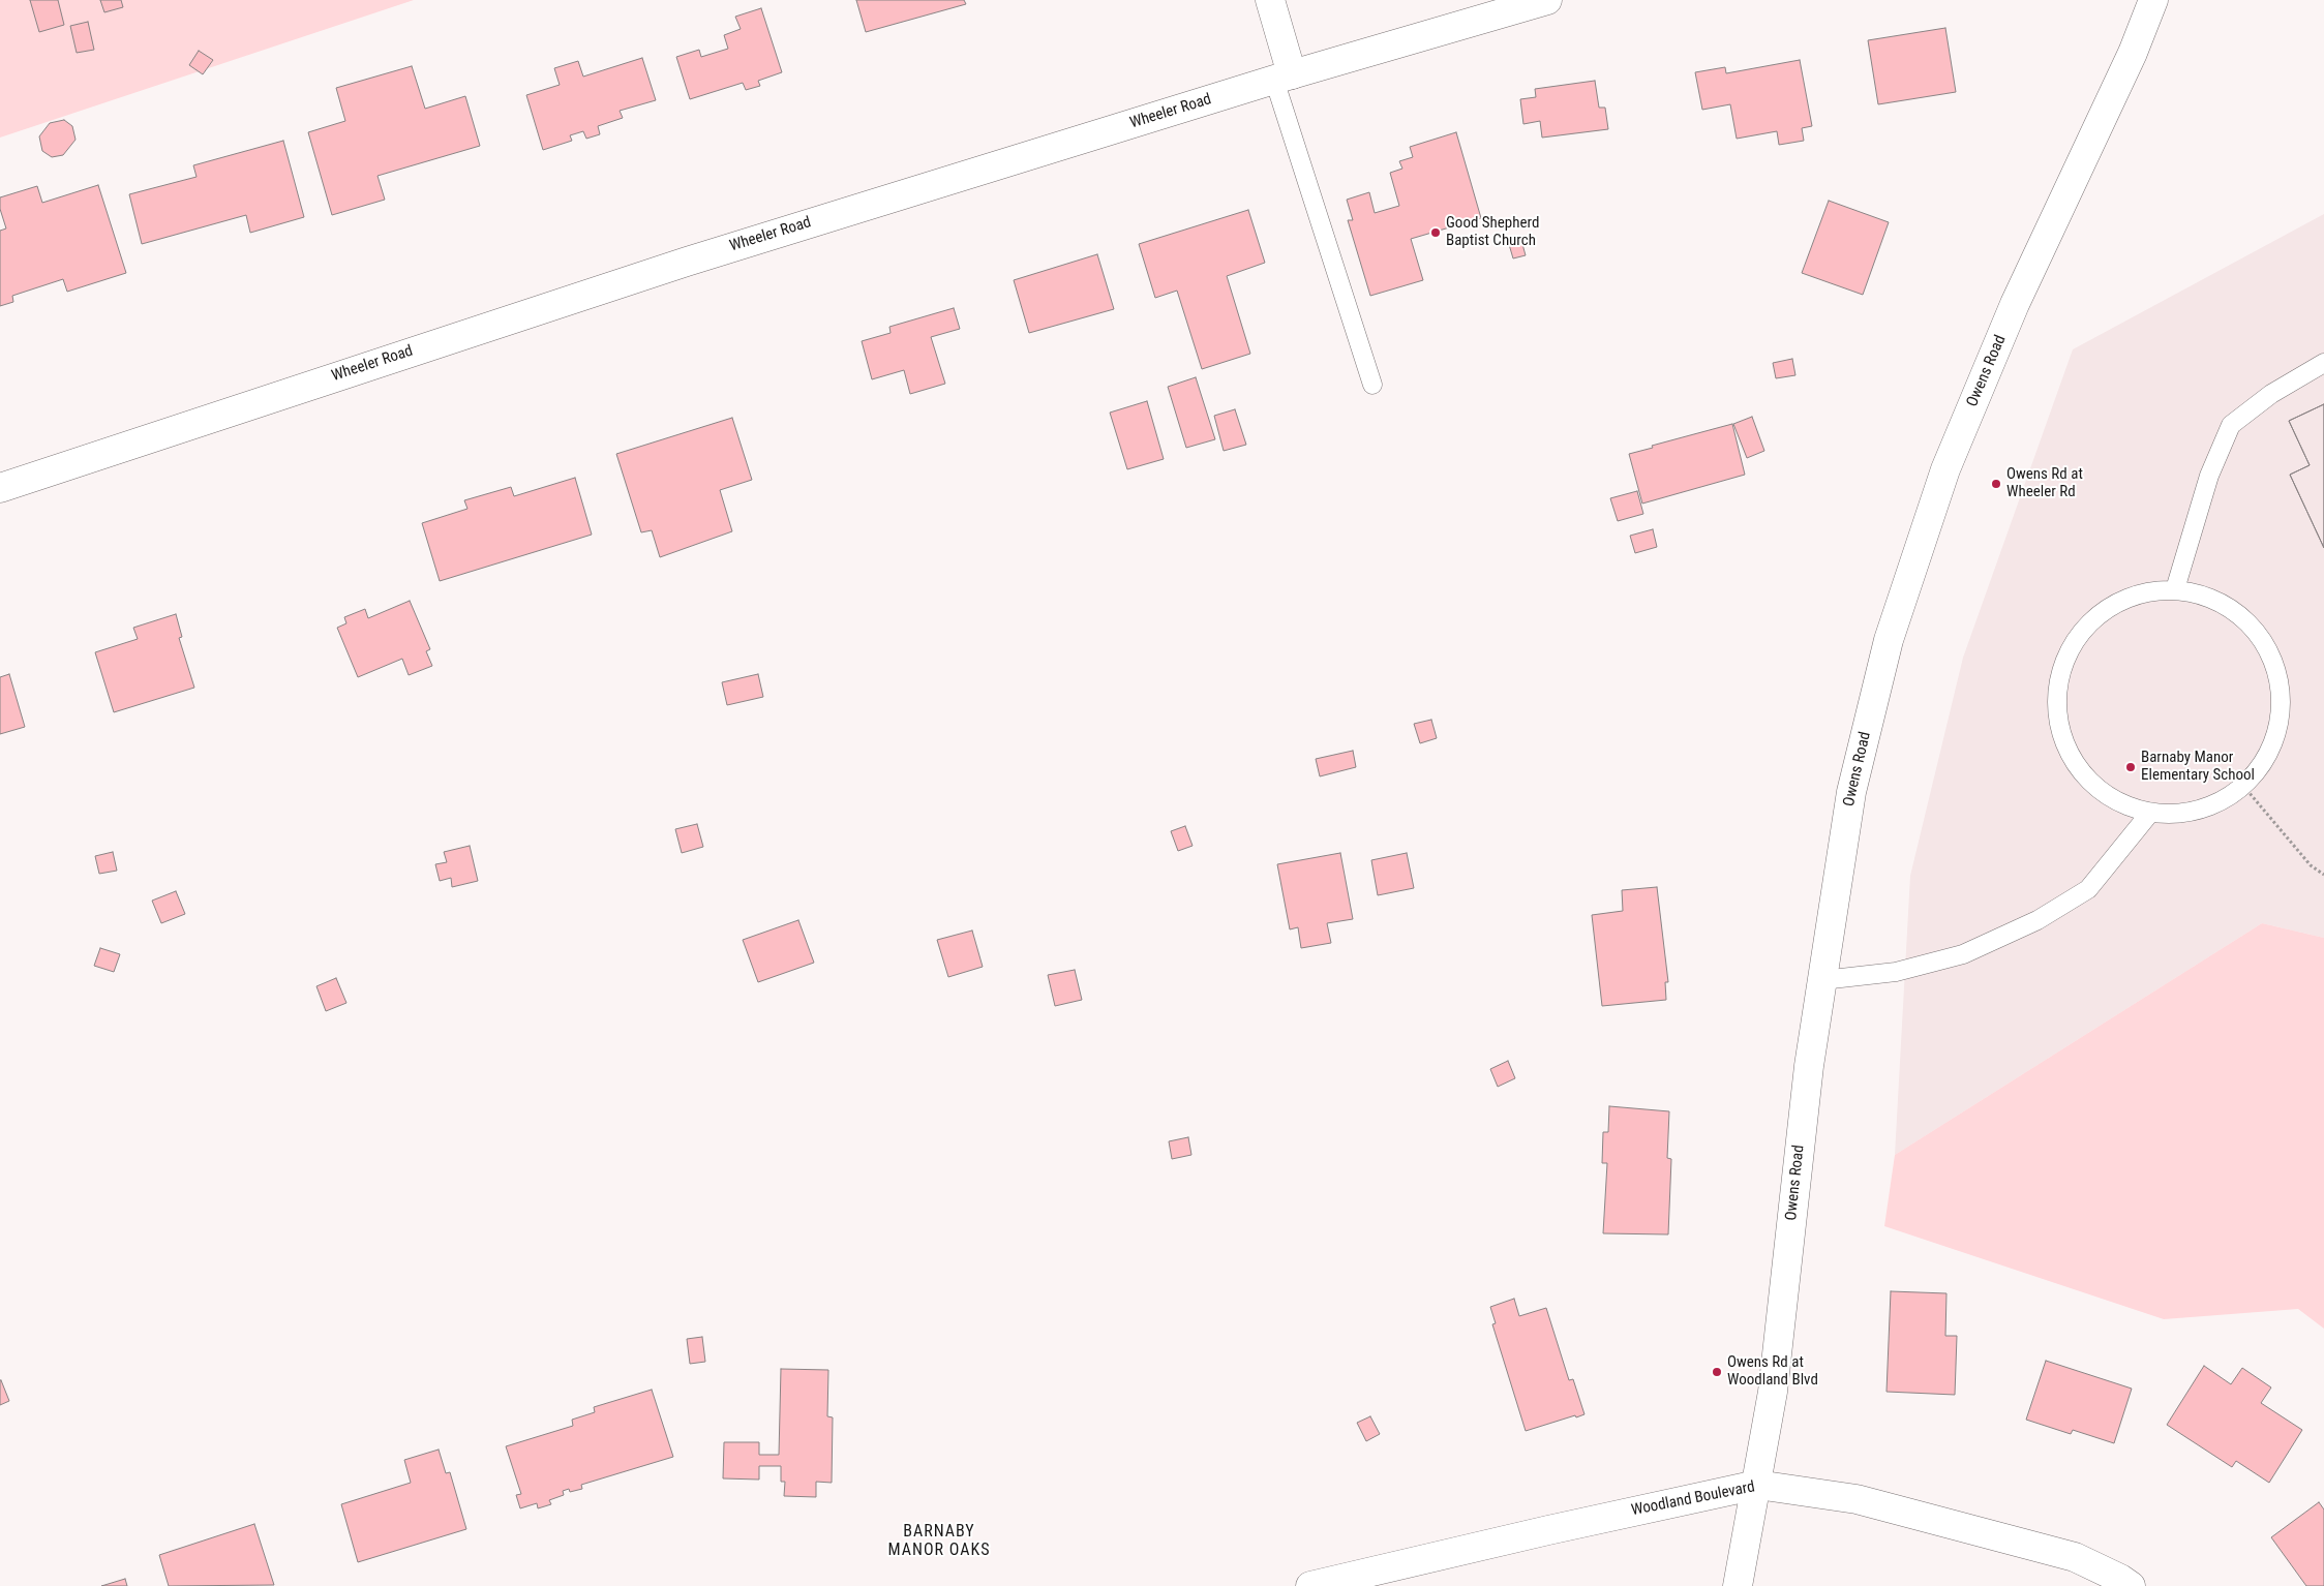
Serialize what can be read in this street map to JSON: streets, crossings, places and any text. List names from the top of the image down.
{
  "streets": {
    "street": ["Wheeler Road", "Owens Road", "Woodland Boulevard"]
  },
  "crossings": [
    ["Owens Road", "Woodland Boulevard"]
  ],
  "districts": ["BARNABY MANOR OAKS"],
  "places": [
    "Good Shepherd Baptist Church",
    "Owens Rd at Wheeler Rd",
    "Barnaby Manor Elementary School",
    "Owens Rd at Woodland Blvd"
  ]
}
